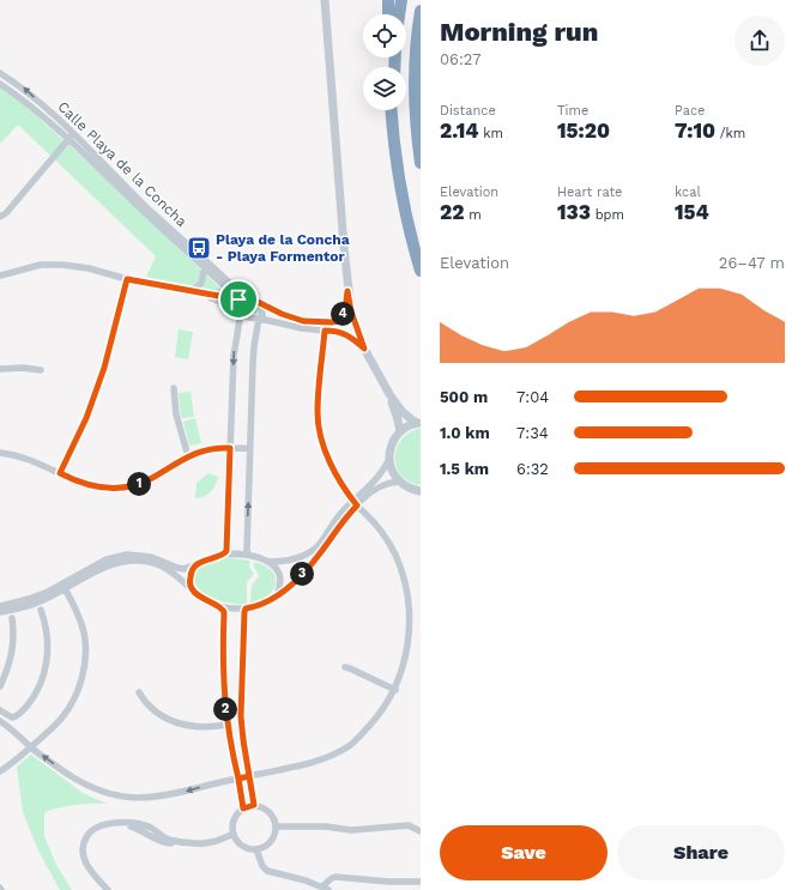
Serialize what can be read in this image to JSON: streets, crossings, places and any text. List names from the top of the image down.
{
  "streets": {
    "street": ["Calle Playa de la Concha"]
  },
  "places": {
    "bus stop": ["Playa de la Concha - Playa Formentor"]
  },
  "page": {
    "heading": ["Morning run", "06:27"],
    "stats": [
      ["Distance", "2.14 km"],
      ["Time", "15:20"],
      ["Pace", "7:10 /km"],
      ["Elevation", "22 m"],
      ["Heart rate", "133 bpm"],
      ["kcal", "154"]
    ],
    "chart": ["Elevation", "26–47 m"],
    "pins": [
      "4",
      "1",
      "3",
      "2"
    ],
    "list": [
      {
        "name": "500 m",
        "note": "7:04"
      },
      {
        "name": "1.0 km",
        "note": "7:34"
      },
      {
        "name": "1.5 km",
        "note": "6:32"
      }
    ],
    "buttons": ["Save", "Share"]
  }
}
